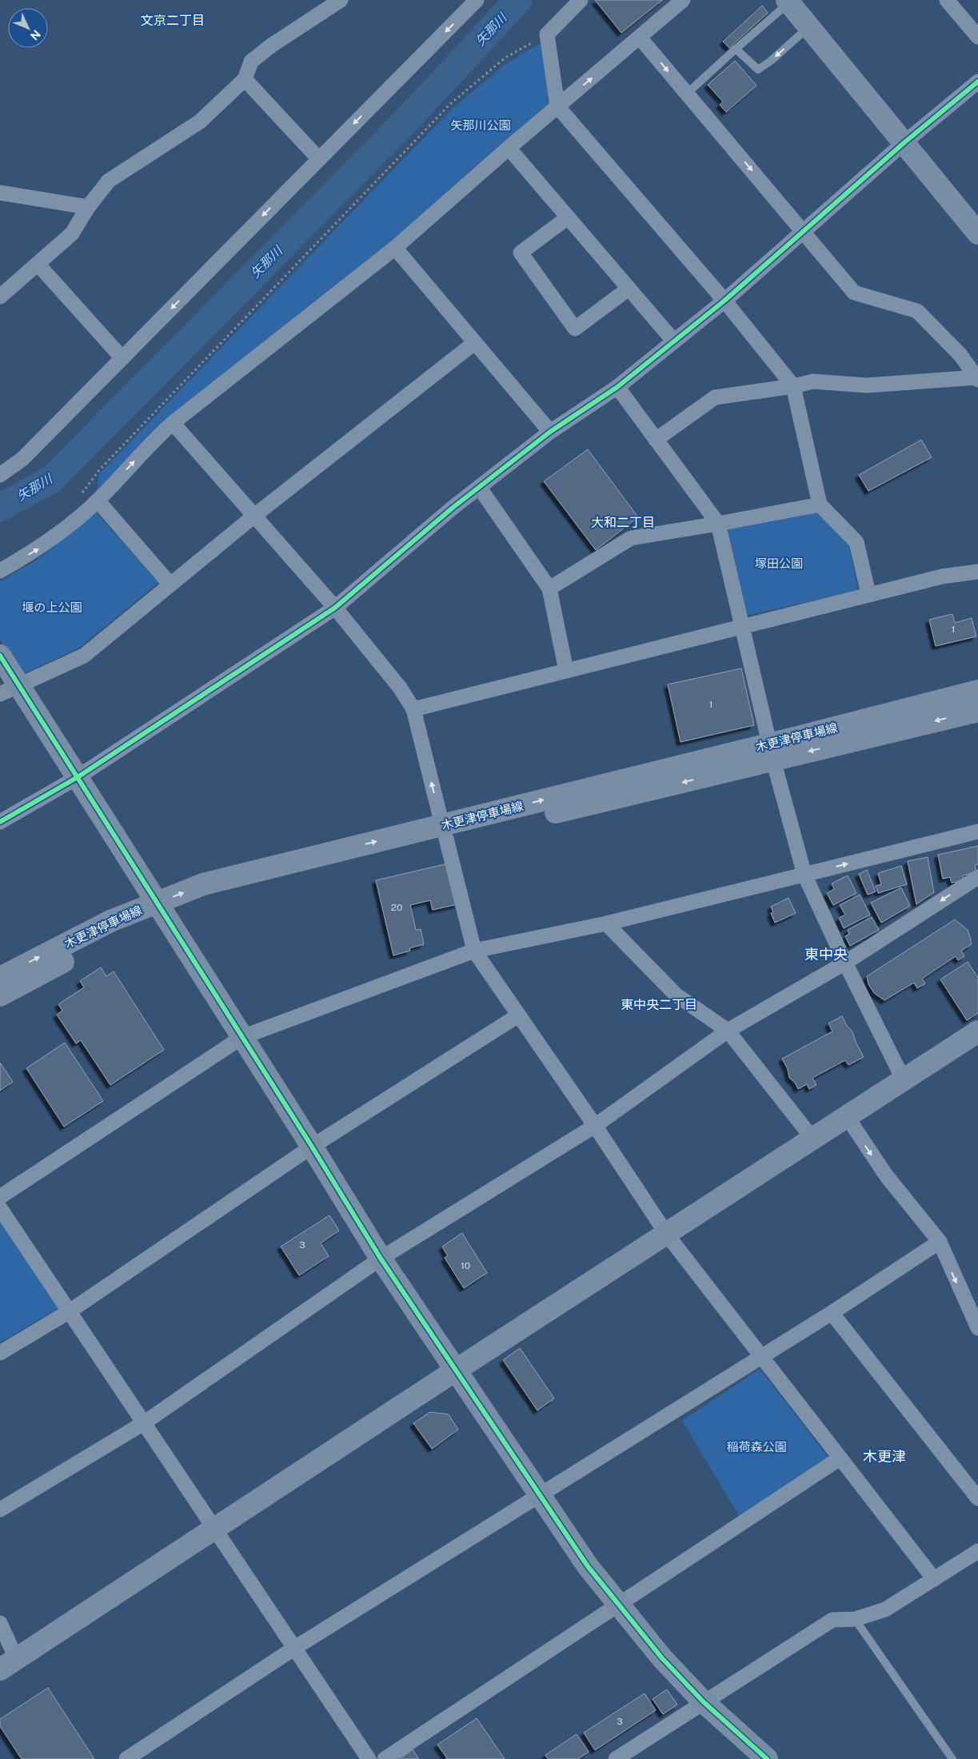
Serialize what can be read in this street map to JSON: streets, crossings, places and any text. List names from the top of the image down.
{
  "streets": {
    "street": ["木更津停車場線"]
  },
  "districts": [
    "文京二丁目",
    "大和二丁目",
    "東中央",
    "東中央二丁目",
    "木更津"
  ],
  "water": ["矢那川"],
  "parks": [
    "矢那川公園",
    "塚田公園",
    "堰の上公園",
    "稲荷森公園"
  ],
  "house_numbers": [
    "1",
    "1",
    "20",
    "3",
    "10",
    "3"
  ],
  "north": "bottom right"
}
